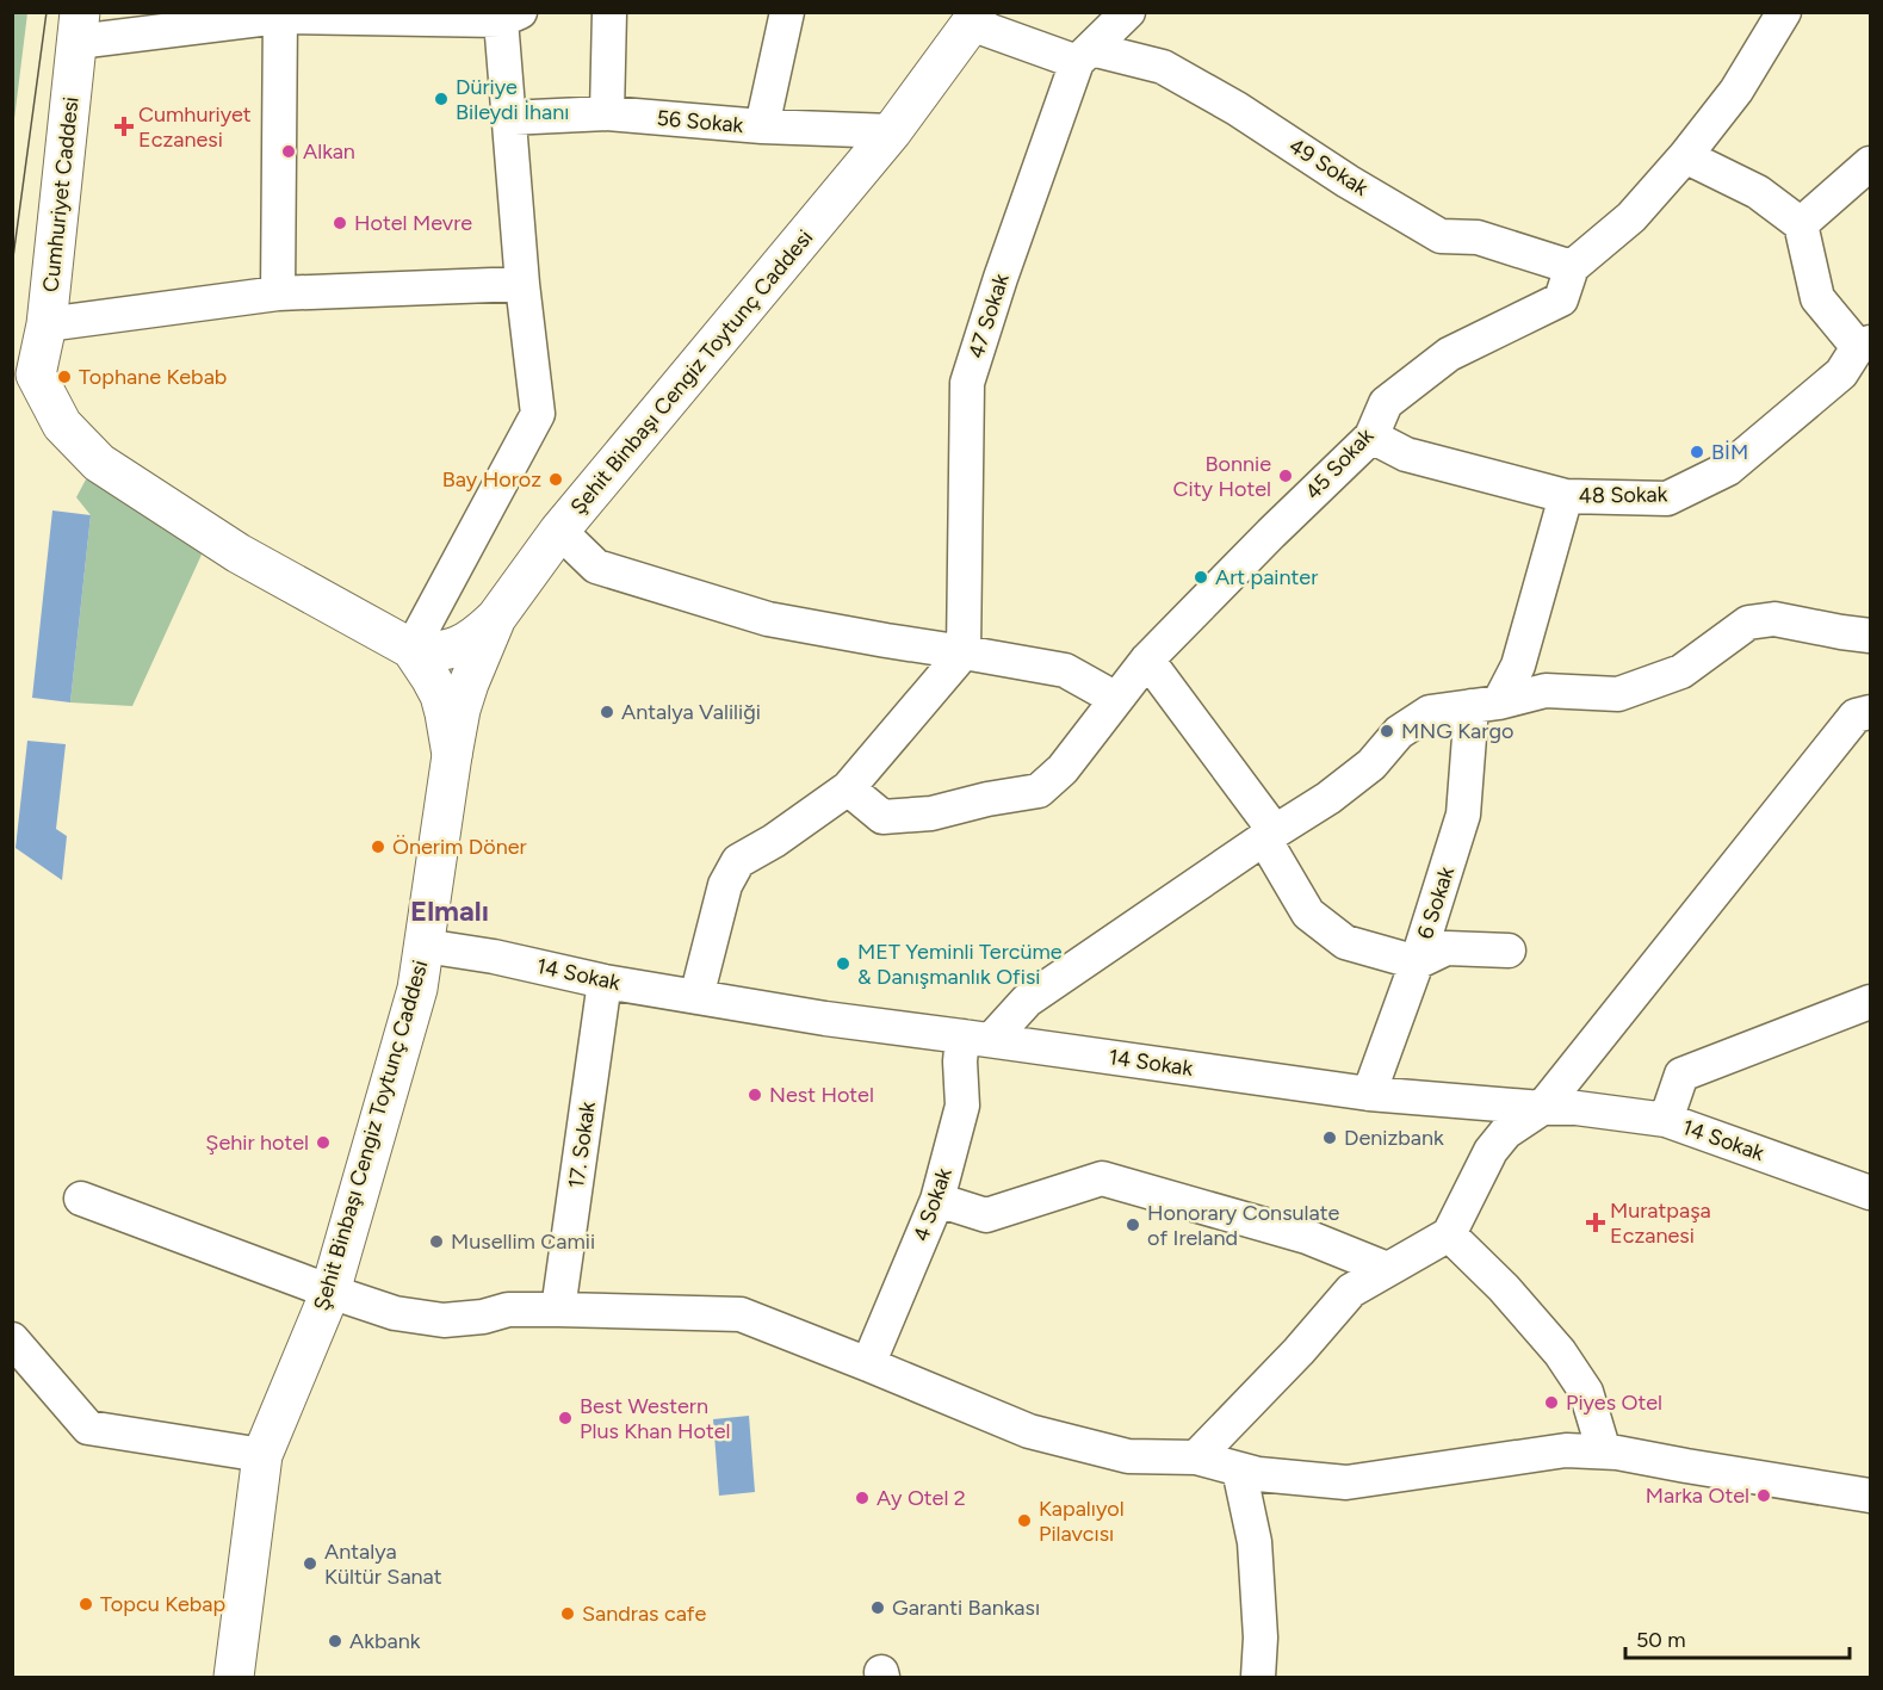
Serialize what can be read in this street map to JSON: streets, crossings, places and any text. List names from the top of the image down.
{
  "streets": {
    "main road": ["Cumhuriyet Caddesi", "Şehit Binbaşı Cengiz Toytunç Caddesi"],
    "street": [
      "56 Sokak",
      "49 Sokak",
      "47 Sokak",
      "45 Sokak",
      "48 Sokak",
      "6 Sokak",
      "14 Sokak",
      "17. Sokak",
      "4 Sokak"
    ]
  },
  "crossings": [
    ["56 Sokak", "Şehit Binbaşı Cengiz Toytunç Caddesi"],
    ["49 Sokak", "47 Sokak"],
    ["49 Sokak", "Şehit Binbaşı Cengiz Toytunç Caddesi"],
    ["49 Sokak", "45 Sokak"],
    ["Cumhuriyet Caddesi", "Şehit Binbaşı Cengiz Toytunç Caddesi"],
    ["Şehit Binbaşı Cengiz Toytunç Caddesi", "14 Sokak"],
    ["45 Sokak", "48 Sokak"],
    ["6 Sokak", "14 Sokak"],
    ["14 Sokak", "17. Sokak"],
    ["14 Sokak", "4 Sokak"]
  ],
  "districts": ["Elmalı"],
  "places": {
    "other": [
      "Düriye Bileydi İhanı",
      "Alkan",
      "Hotel Mevre",
      "Tophane Kebab",
      "BİM",
      "Bonnie City Hotel",
      "Bay Horoz",
      "Art painter",
      "Antalya Valiliği",
      "MNG Kargo",
      "Önerim Döner",
      "MET Yeminli Tercüme & Danışmanlık Ofisi",
      "Nest Hotel",
      "Denizbank",
      "Şehir hotel",
      "Honorary Consulate of Ireland",
      "Musellim Camii",
      "Piyes Otel",
      "Best Western Plus Khan Hotel",
      "Marka Otel",
      "Ay Otel 2",
      "Kapalıyol Pilavcısı",
      "Antalya Kültür Sanat",
      "Topcu Kebap",
      "Garanti Bankası",
      "Sandras cafe",
      "Akbank"
    ],
    "health": ["Cumhuriyet Eczanesi", "Muratpaşa Eczanesi"]
  },
  "scale_bar": "50 m"
}
